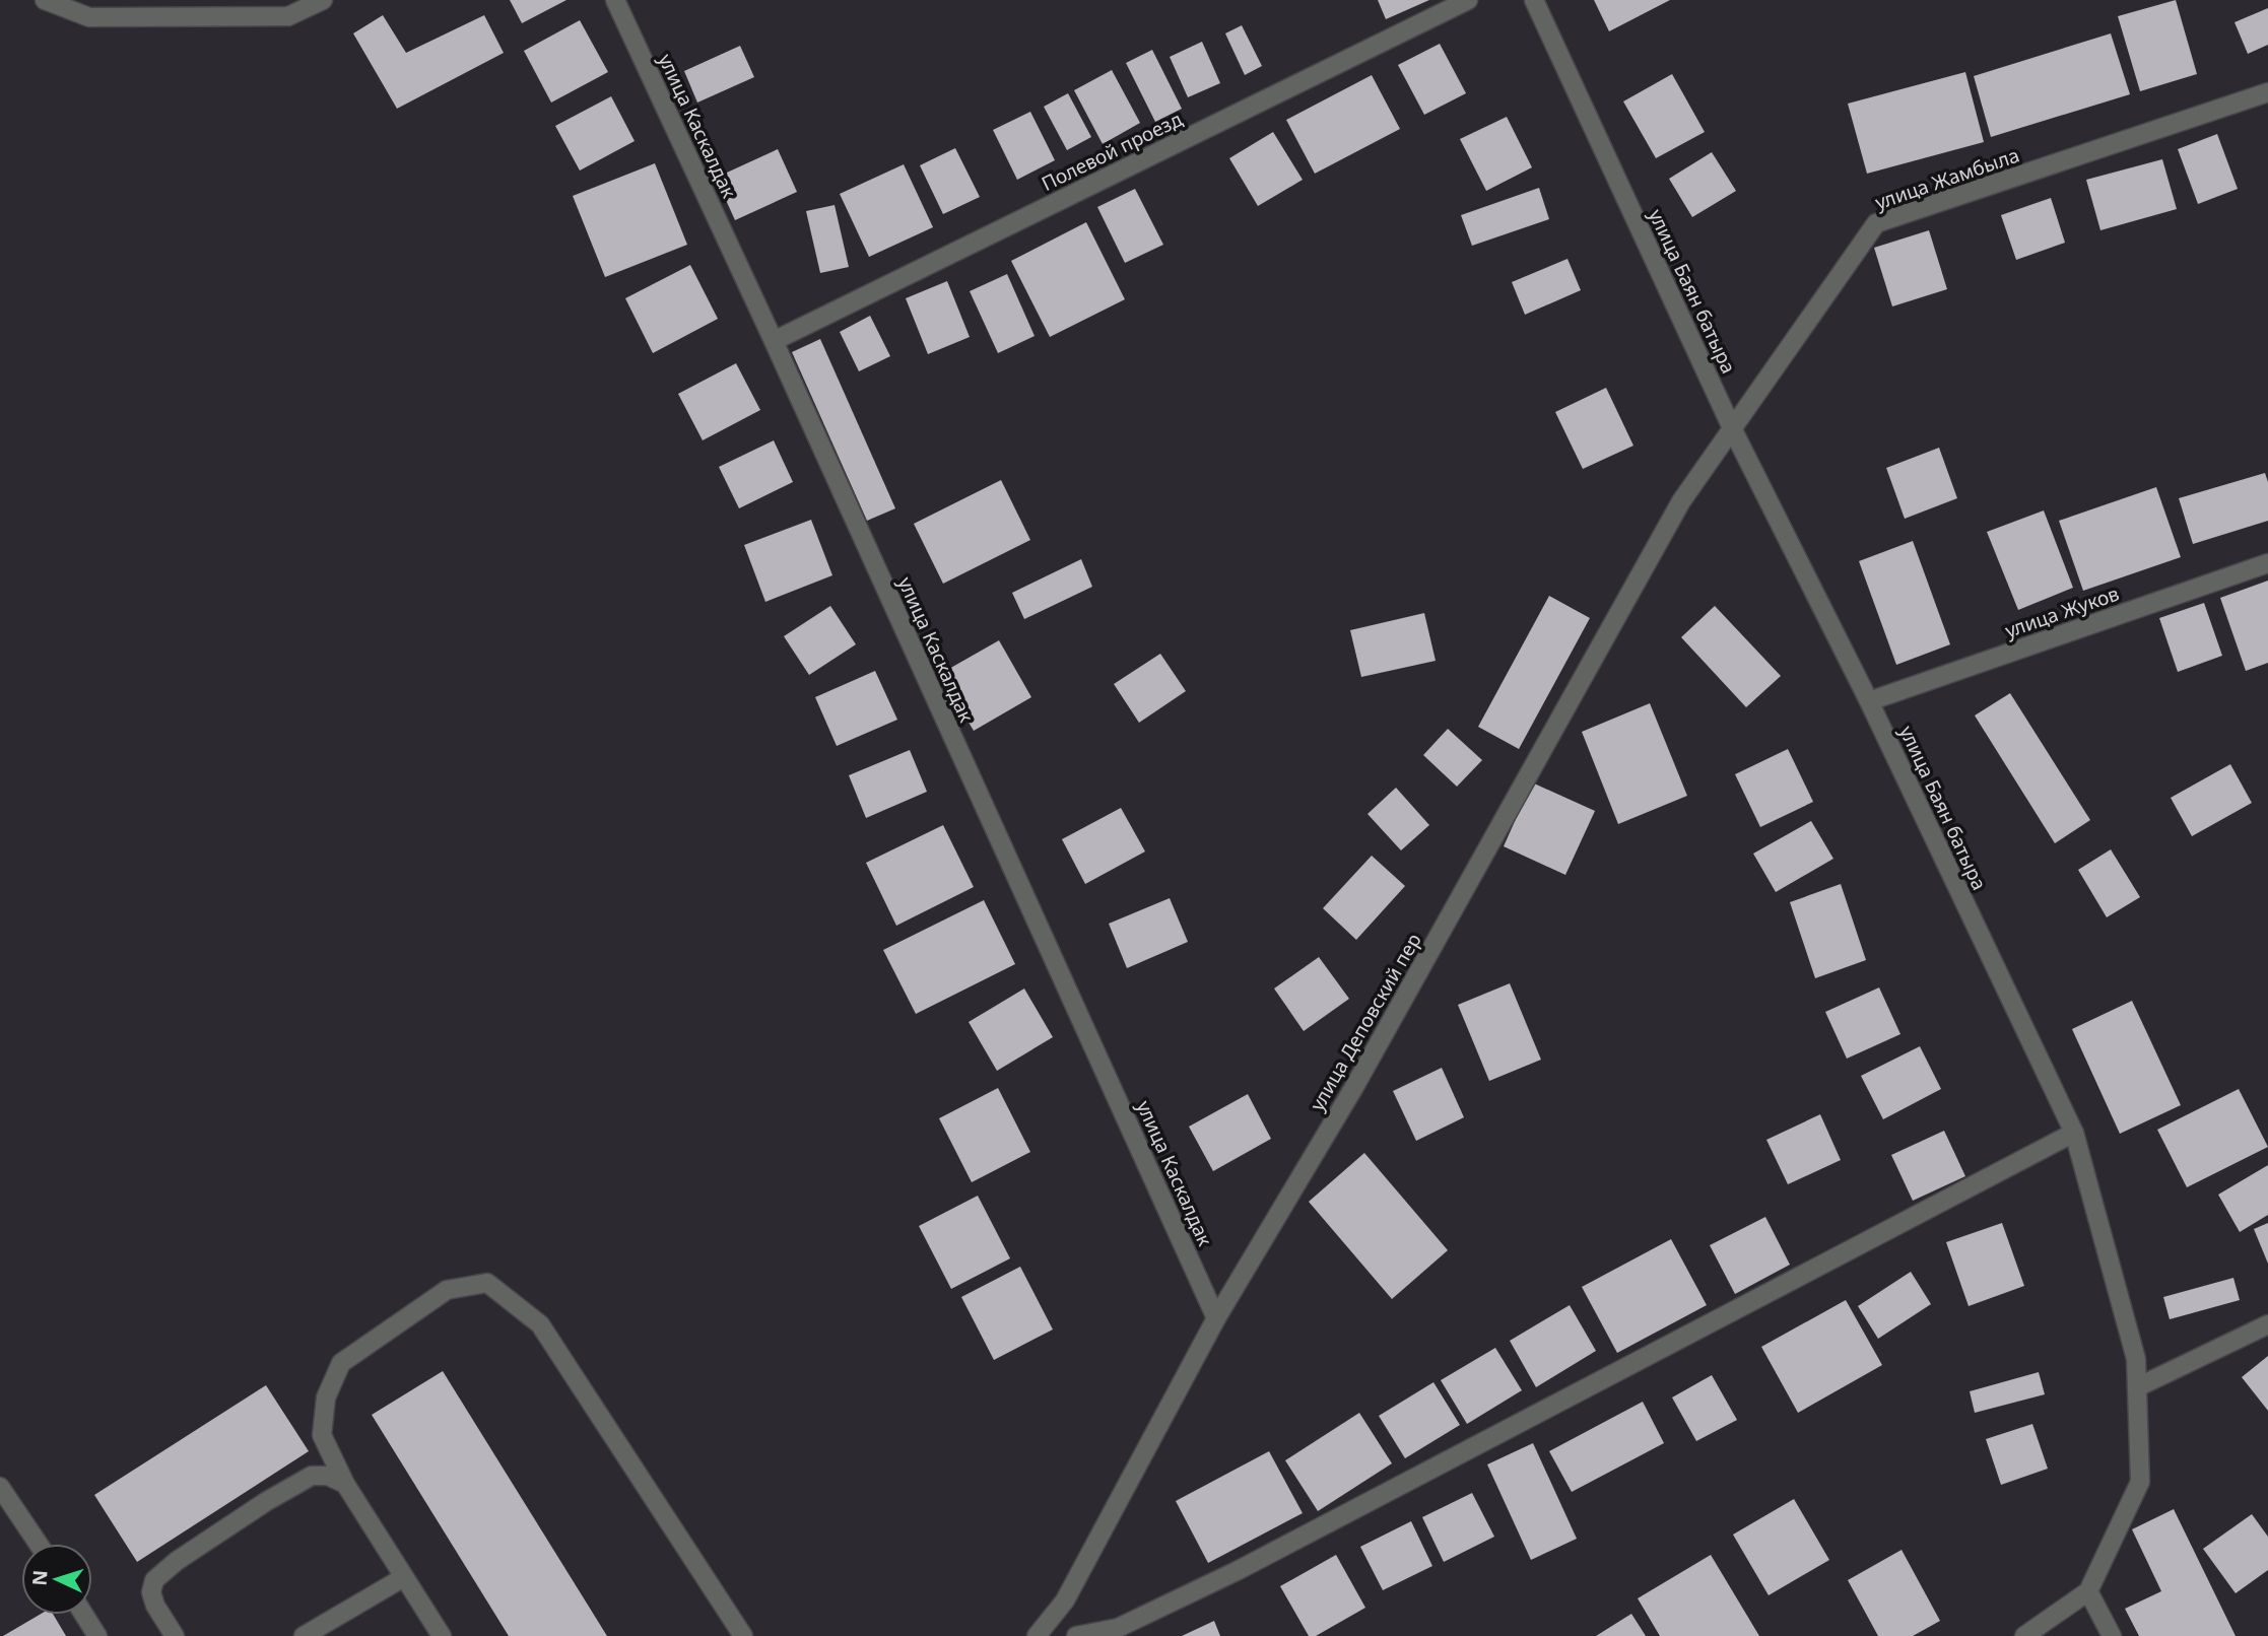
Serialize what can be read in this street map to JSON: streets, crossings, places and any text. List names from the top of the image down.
{
  "streets": {
    "street": [
      "улица Каскалдак",
      "Полевой проезд",
      "улица Жамбыла",
      "улица Баян батыра",
      "улица Жуков",
      "улица Деповский пер"
    ]
  },
  "crossings": [
    ["улица Каскалдак", "Полевой проезд"],
    ["улица Каскалдак", "улица Деповский пер"],
    ["улица Жамбыла", "улица Баян батыра"],
    ["улица Жамбыла", "улица Деповский пер"],
    ["улица Баян батыра", "улица Жуков"],
    ["улица Баян батыра", "улица Деповский пер"]
  ],
  "north": "left"
}
